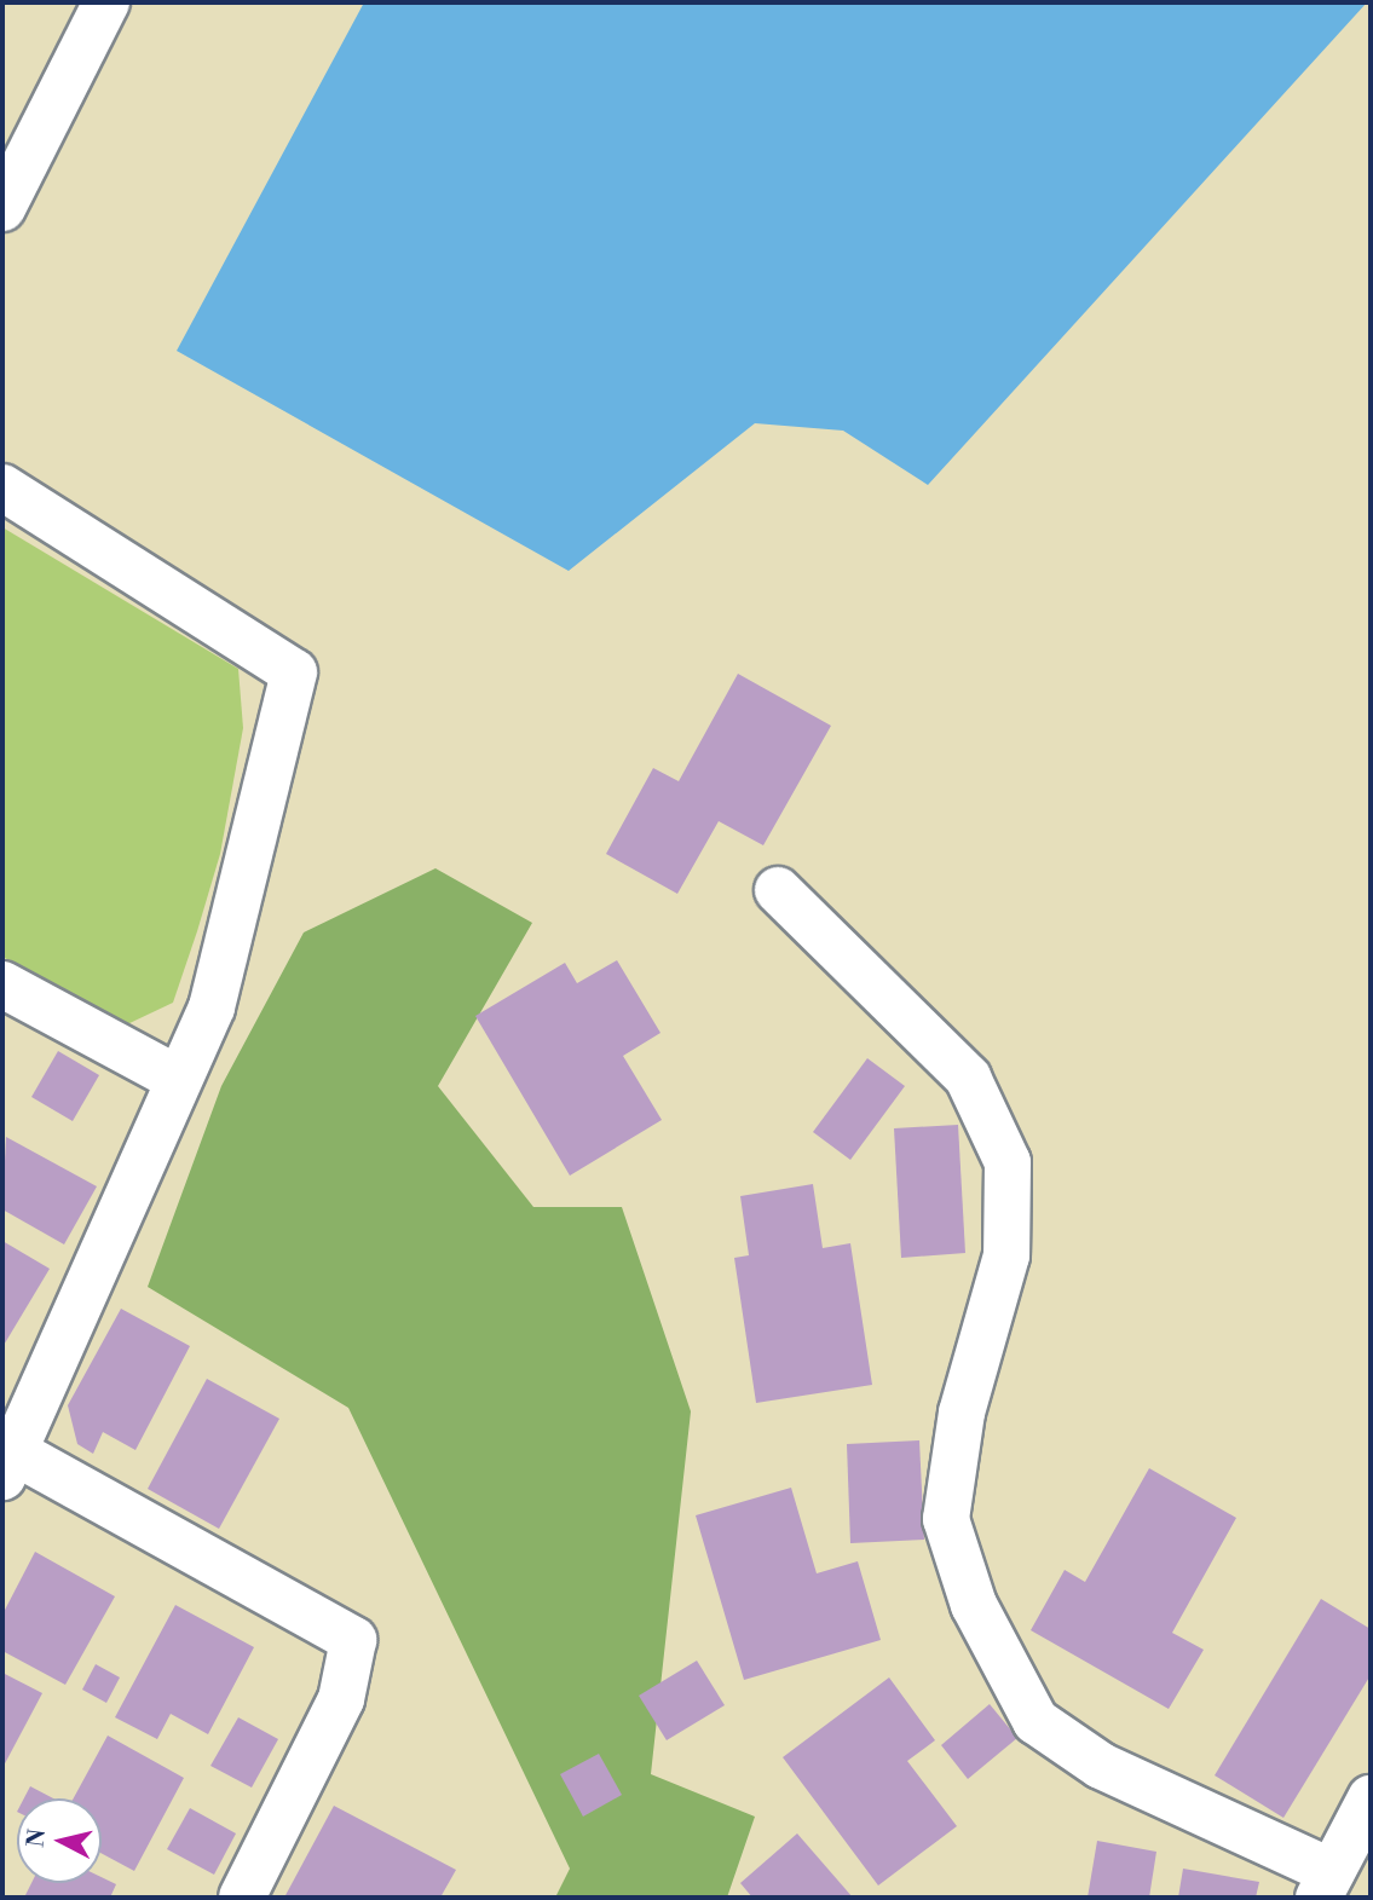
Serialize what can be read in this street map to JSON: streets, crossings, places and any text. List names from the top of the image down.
{
  "north": "left"
}
